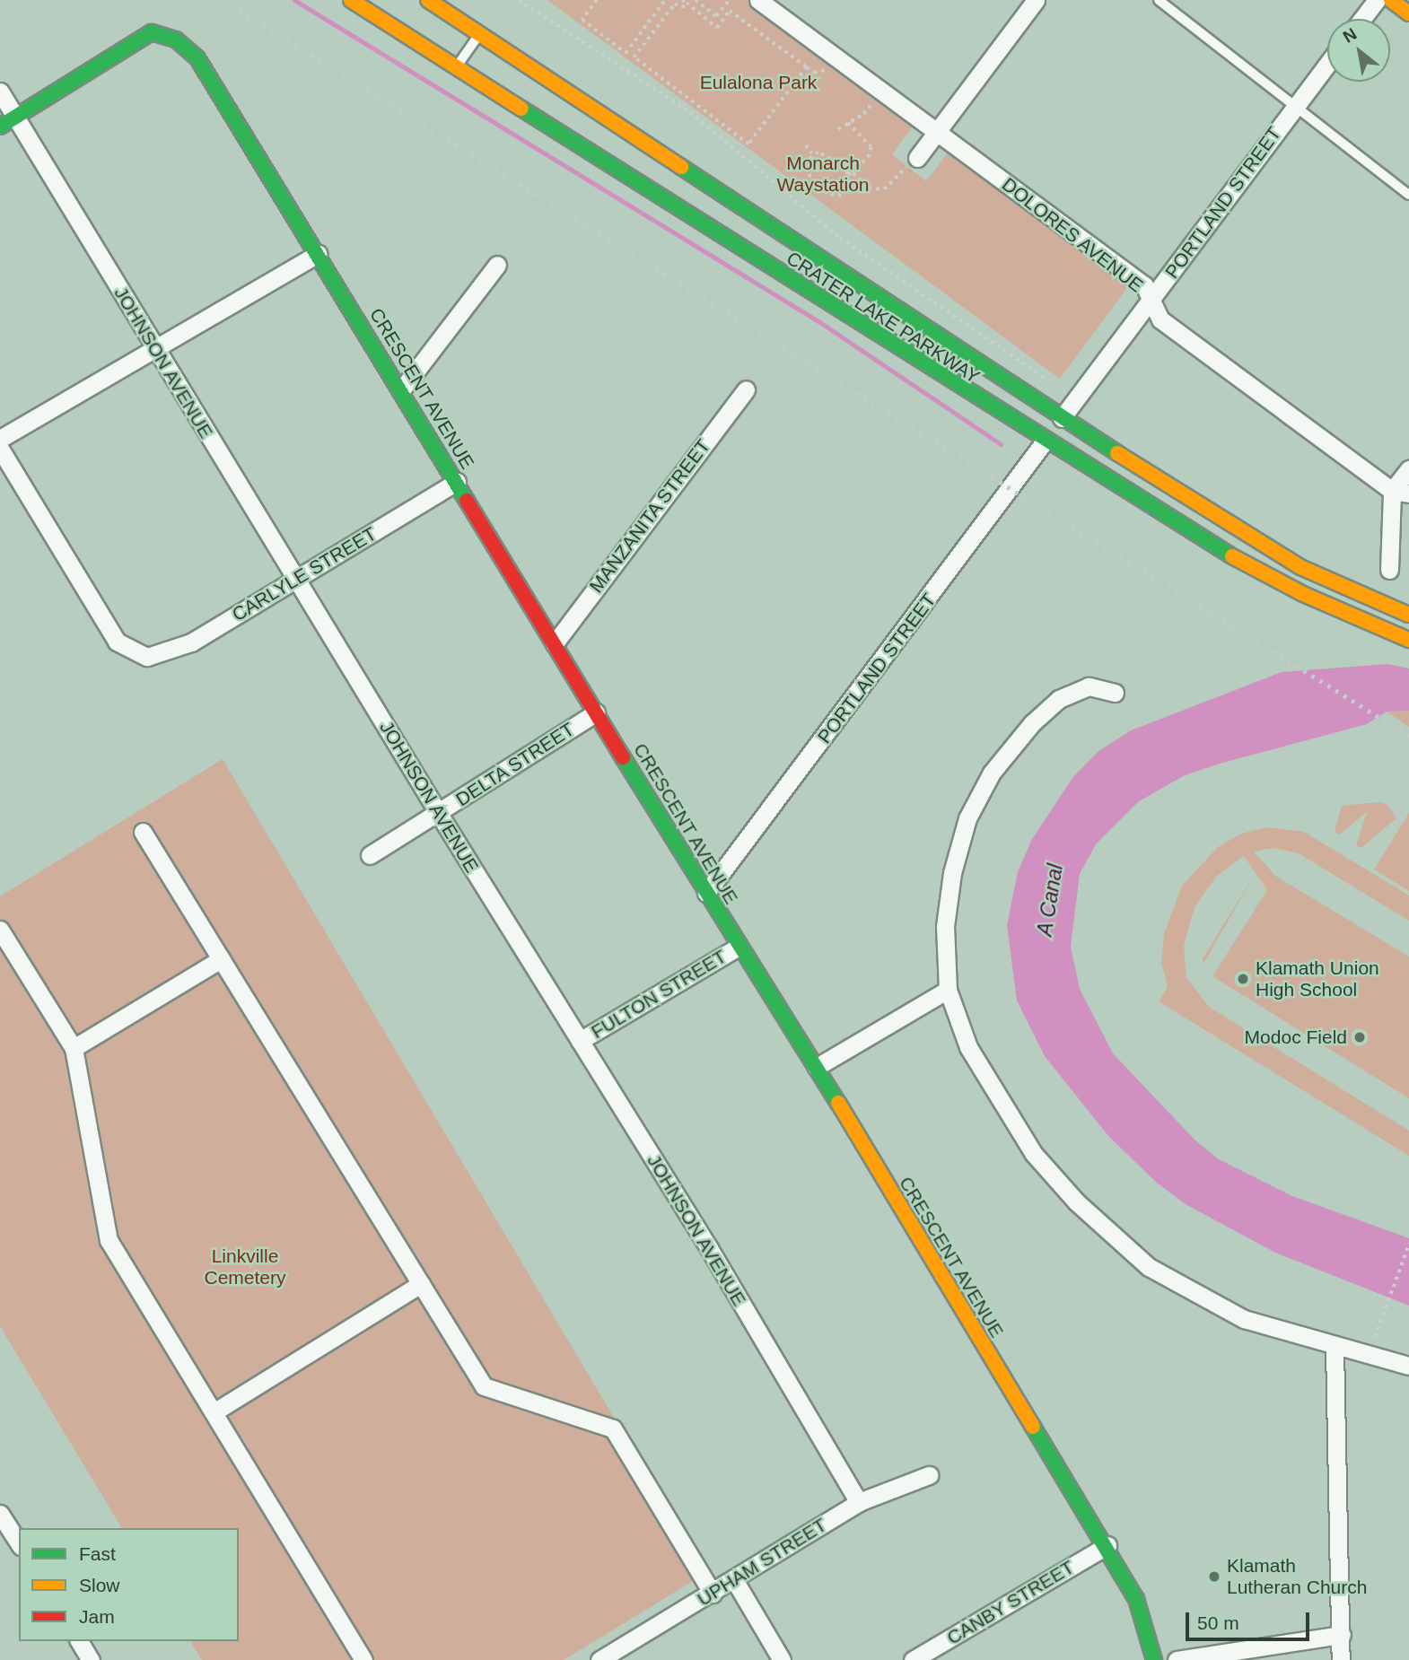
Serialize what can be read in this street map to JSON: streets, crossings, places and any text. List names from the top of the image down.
{
  "streets": {
    "main road": ["CRATER LAKE PARKWAY", "CRESCENT AVENUE"],
    "street": [
      "PORTLAND STREET",
      "DOLORES AVENUE",
      "JOHNSON AVENUE",
      "MANZANITA STREET",
      "CARLYLE STREET",
      "DELTA STREET",
      "FULTON STREET",
      "UPHAM STREET",
      "CANBY STREET"
    ]
  },
  "crossings": [
    ["PORTLAND STREET", "DOLORES AVENUE"],
    ["PORTLAND STREET", "CRATER LAKE PARKWAY"],
    ["PORTLAND STREET", "CRESCENT AVENUE"],
    ["JOHNSON AVENUE", "CRESCENT AVENUE"],
    ["JOHNSON AVENUE", "CARLYLE STREET"],
    ["JOHNSON AVENUE", "DELTA STREET"],
    ["JOHNSON AVENUE", "FULTON STREET"],
    ["JOHNSON AVENUE", "UPHAM STREET"],
    ["CRESCENT AVENUE", "MANZANITA STREET"],
    ["CRESCENT AVENUE", "CARLYLE STREET"],
    ["CRESCENT AVENUE", "DELTA STREET"],
    ["CRESCENT AVENUE", "FULTON STREET"],
    ["CRESCENT AVENUE", "CANBY STREET"]
  ],
  "water": ["A Canal"],
  "parks": ["Eulalona Park", "Monarch Waystation", "Linkville Cemetery"],
  "places": ["Klamath Union High School", "Modoc Field", "Klamath Lutheran Church"],
  "legend": ["Fast", "Slow", "Jam"],
  "scale_bar": "50 m",
  "north": "top left"
}
